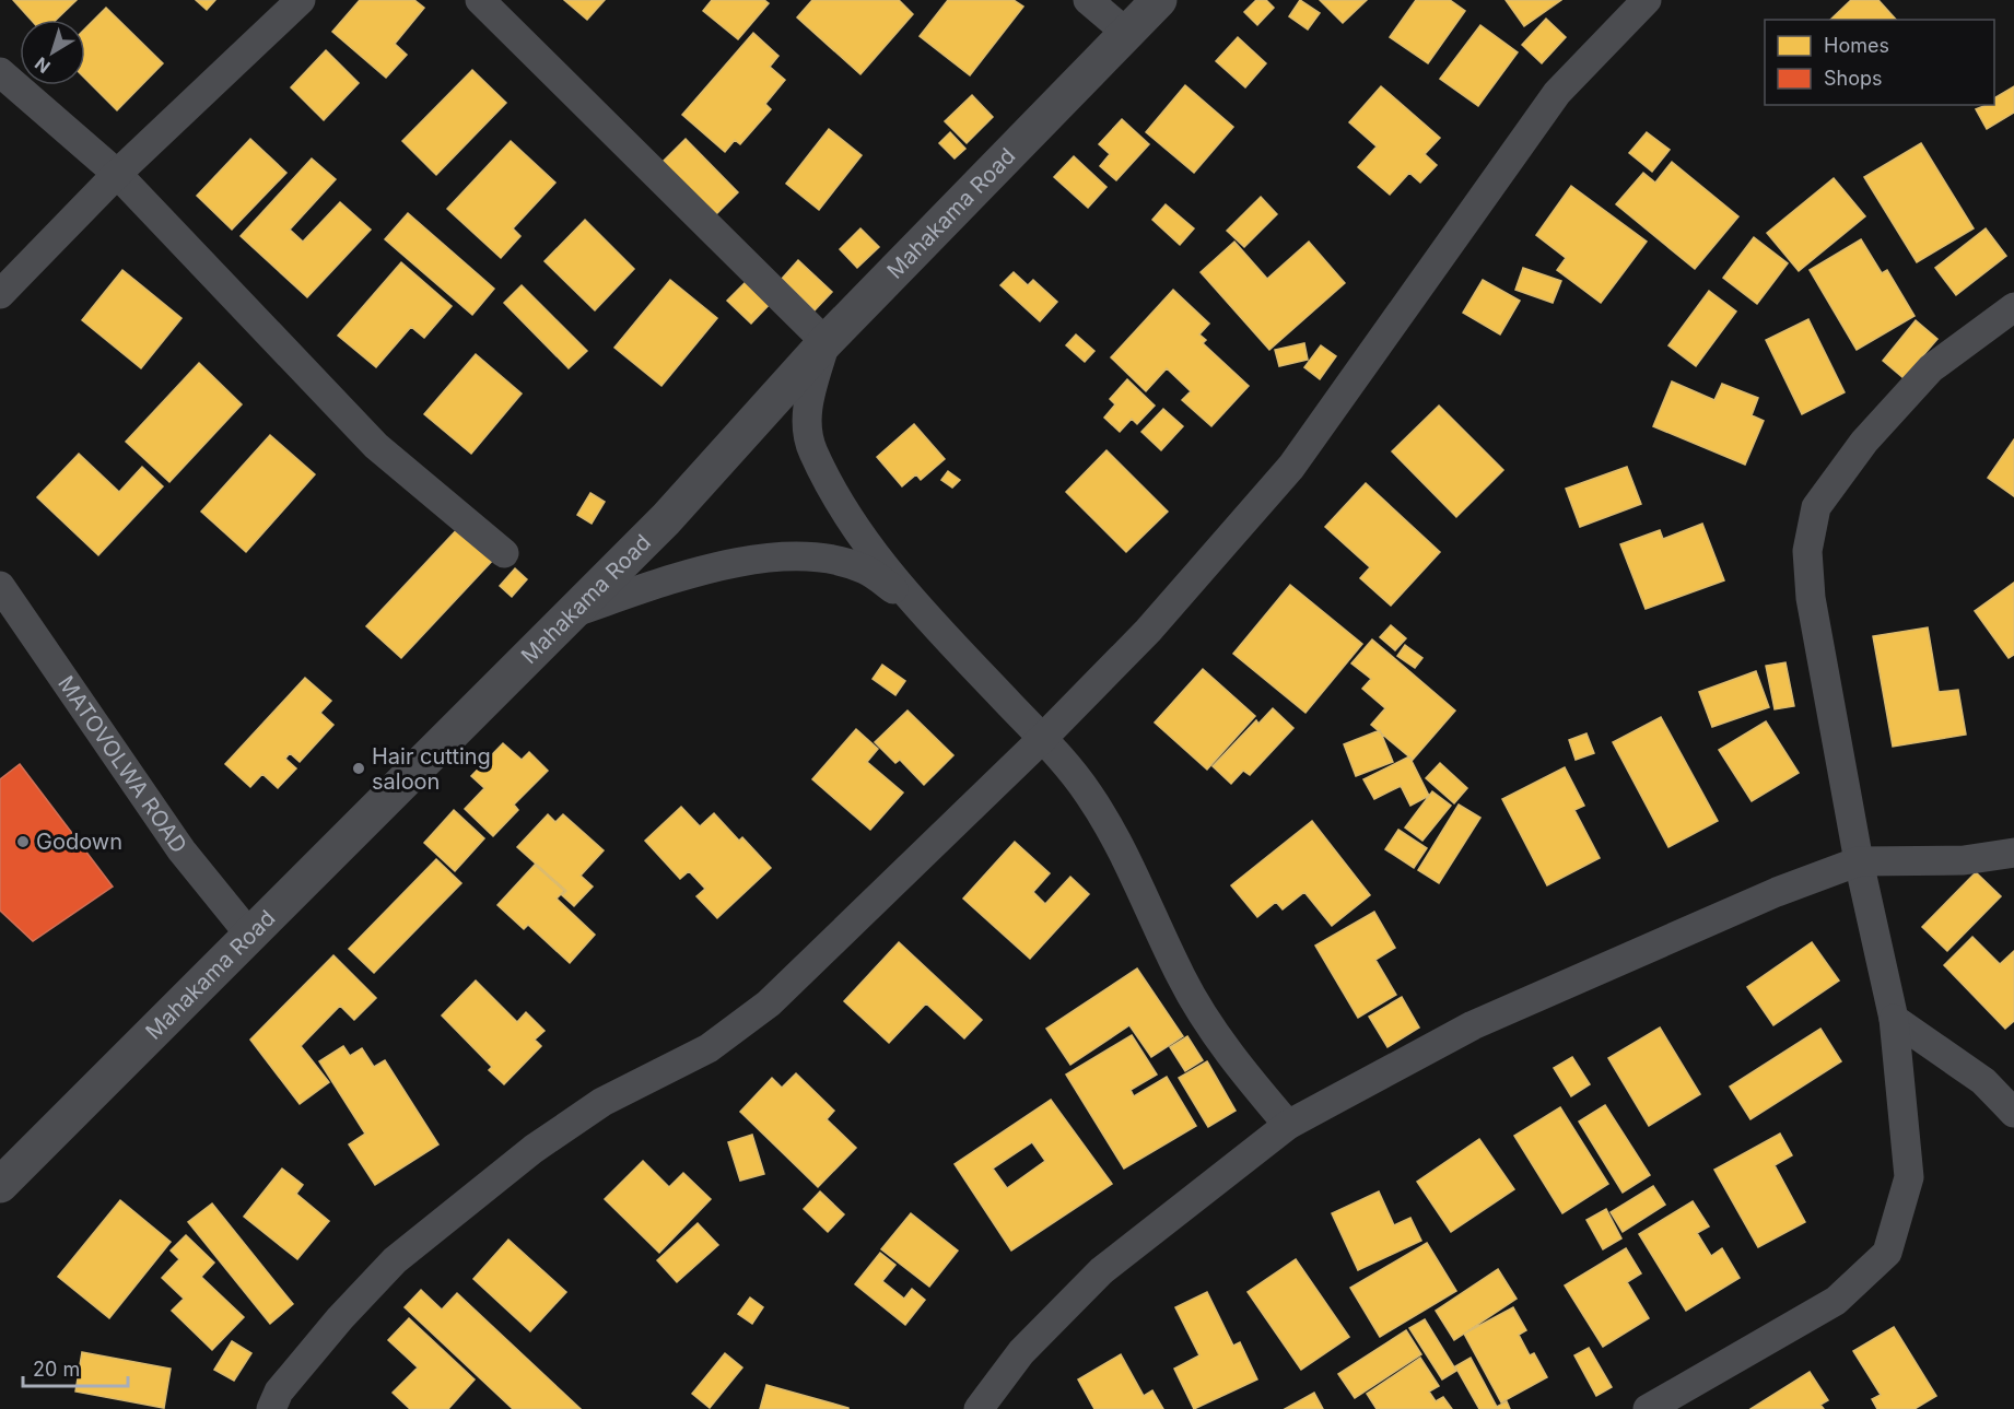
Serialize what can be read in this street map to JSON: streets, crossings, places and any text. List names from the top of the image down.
{
  "streets": {
    "street": ["Mahakama Road", "MATOVOLWA ROAD"]
  },
  "crossings": [
    ["Mahakama Road", "MATOVOLWA ROAD"]
  ],
  "places": ["Hair cutting saloon", "Godown"],
  "legend": ["Homes", "Shops"],
  "scale_bar": "20 m",
  "north": "bottom left"
}
